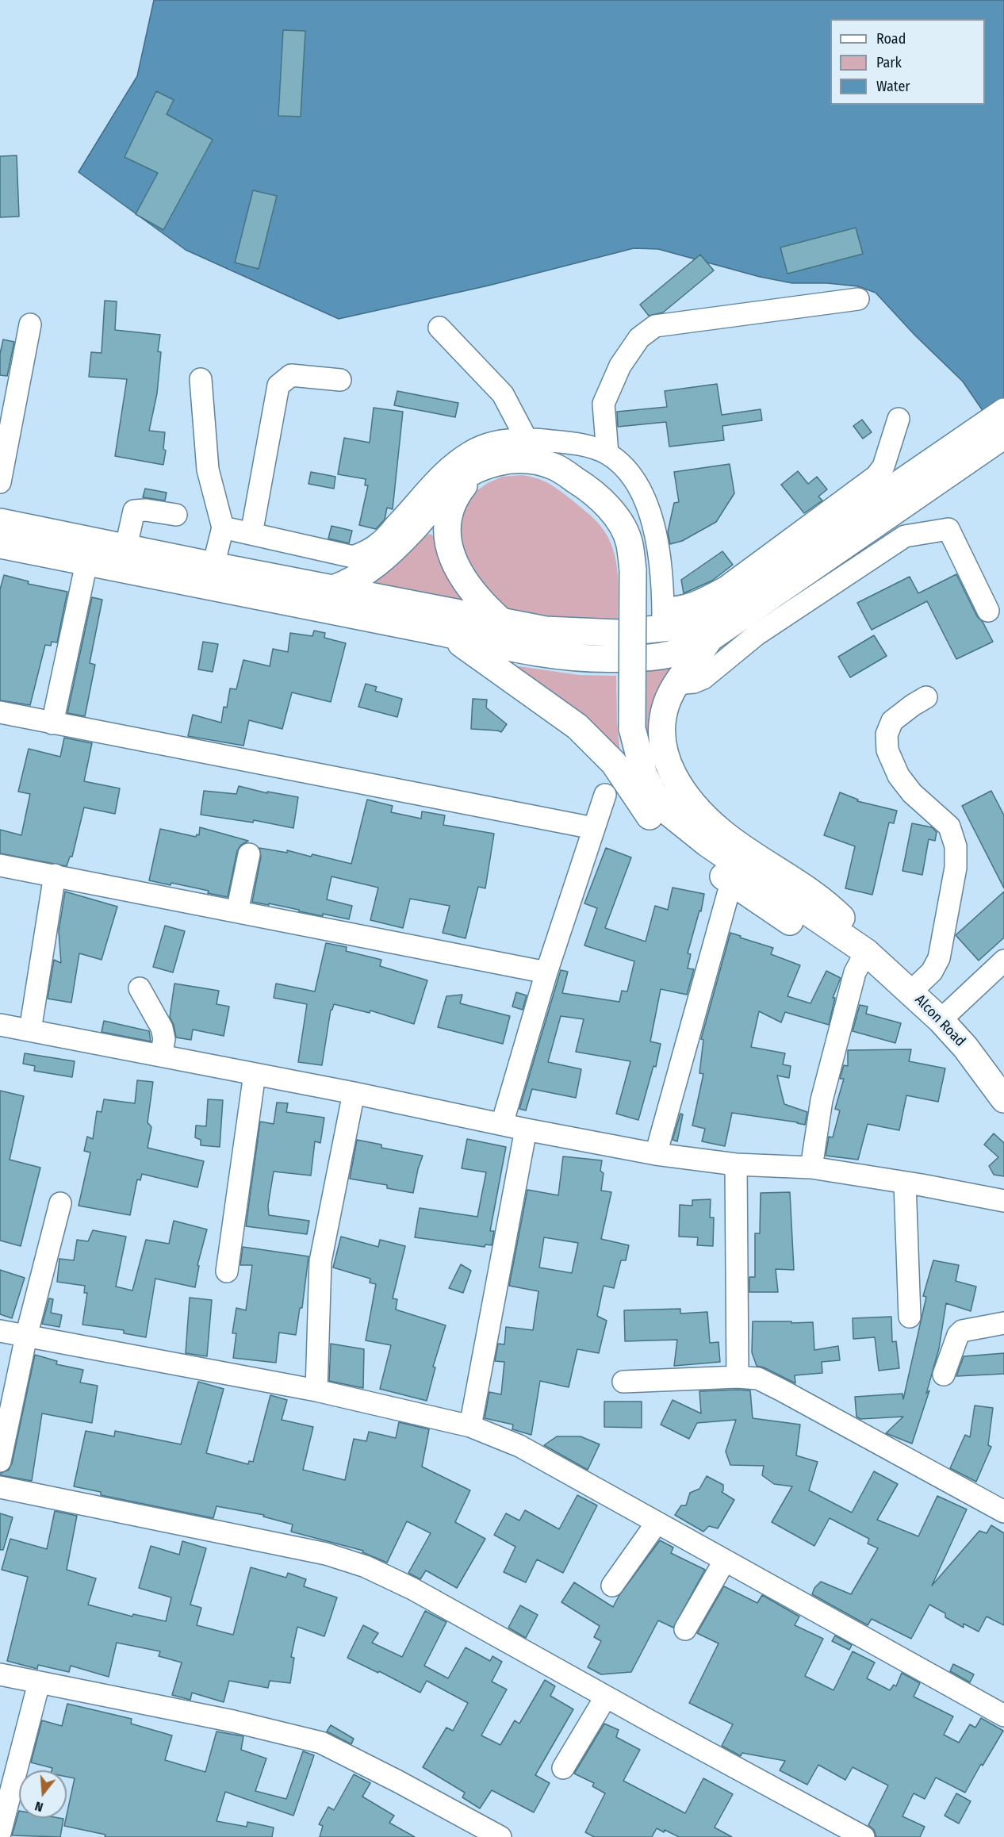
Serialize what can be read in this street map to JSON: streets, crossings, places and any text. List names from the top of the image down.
{
  "streets": {
    "main road": ["Alcon Road"]
  },
  "legend": ["Road", "Park", "Water"],
  "north": "bottom"
}
